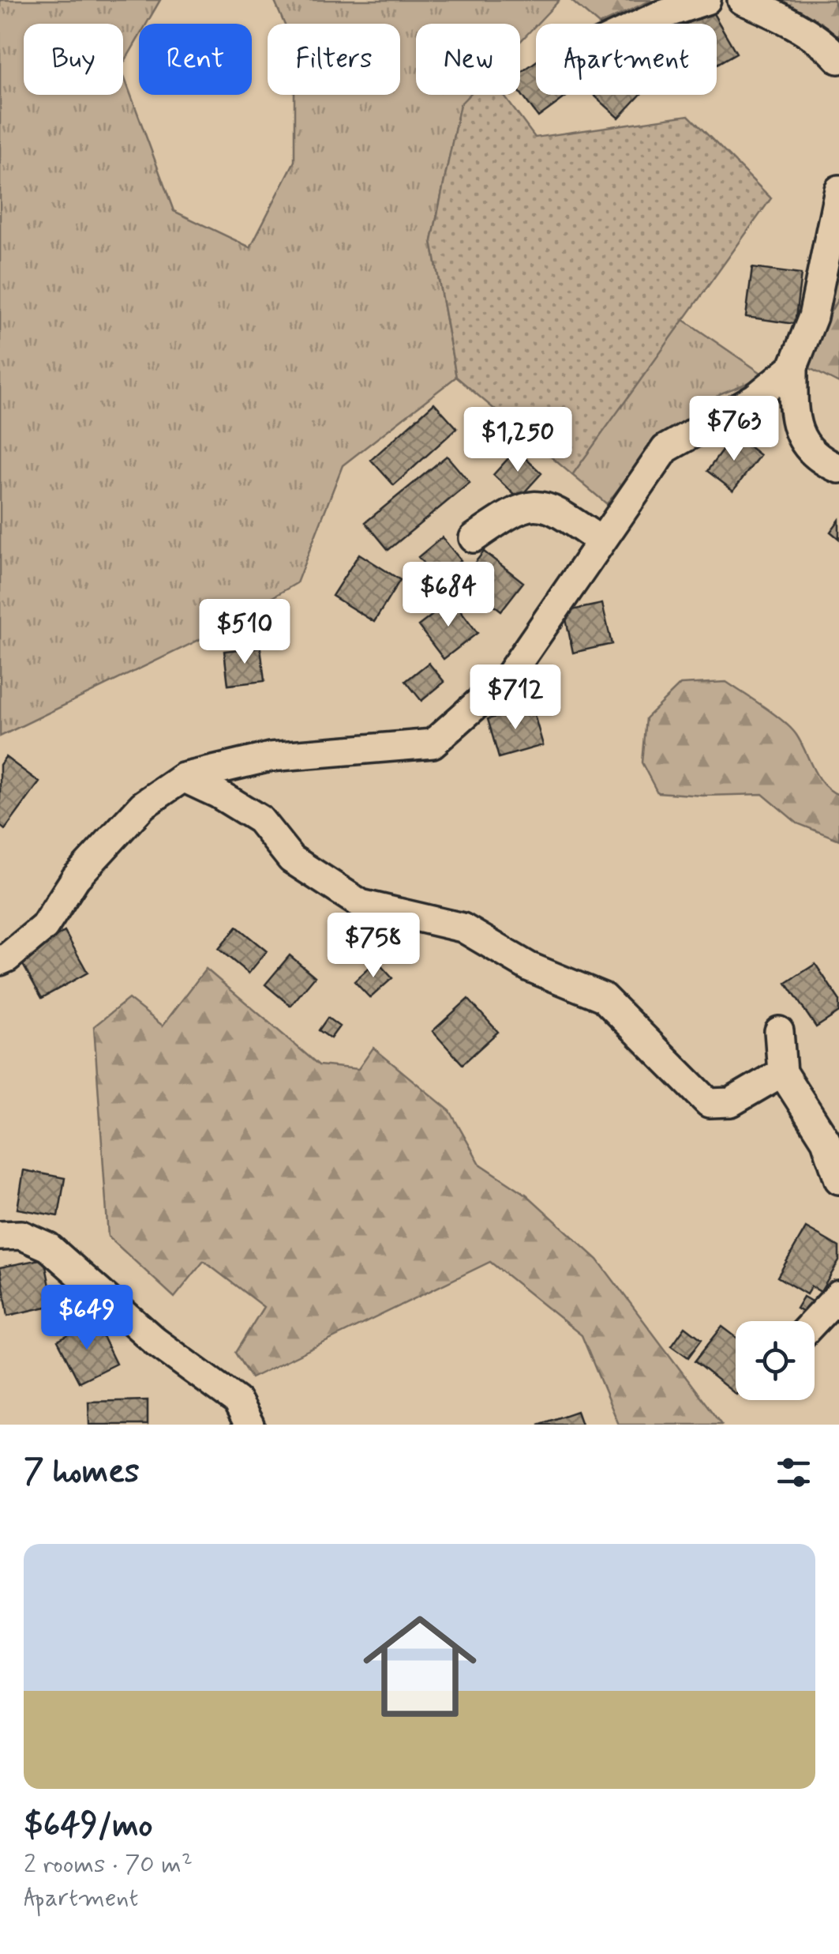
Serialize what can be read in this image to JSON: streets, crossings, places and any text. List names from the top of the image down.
{
  "page": {
    "chip": [
      "Buy",
      "Rent",
      "Filters",
      "New",
      "Apartment"
    ],
    "price": [
      "$763",
      "$1,250",
      "$684",
      "$510",
      "$712",
      "$758",
      "$649"
    ],
    "heading": "7 homes",
    "list": [
      {
        "name": "$649/mo",
        "note": "2 rooms · 70 m² · Apartment"
      }
    ]
  }
}
